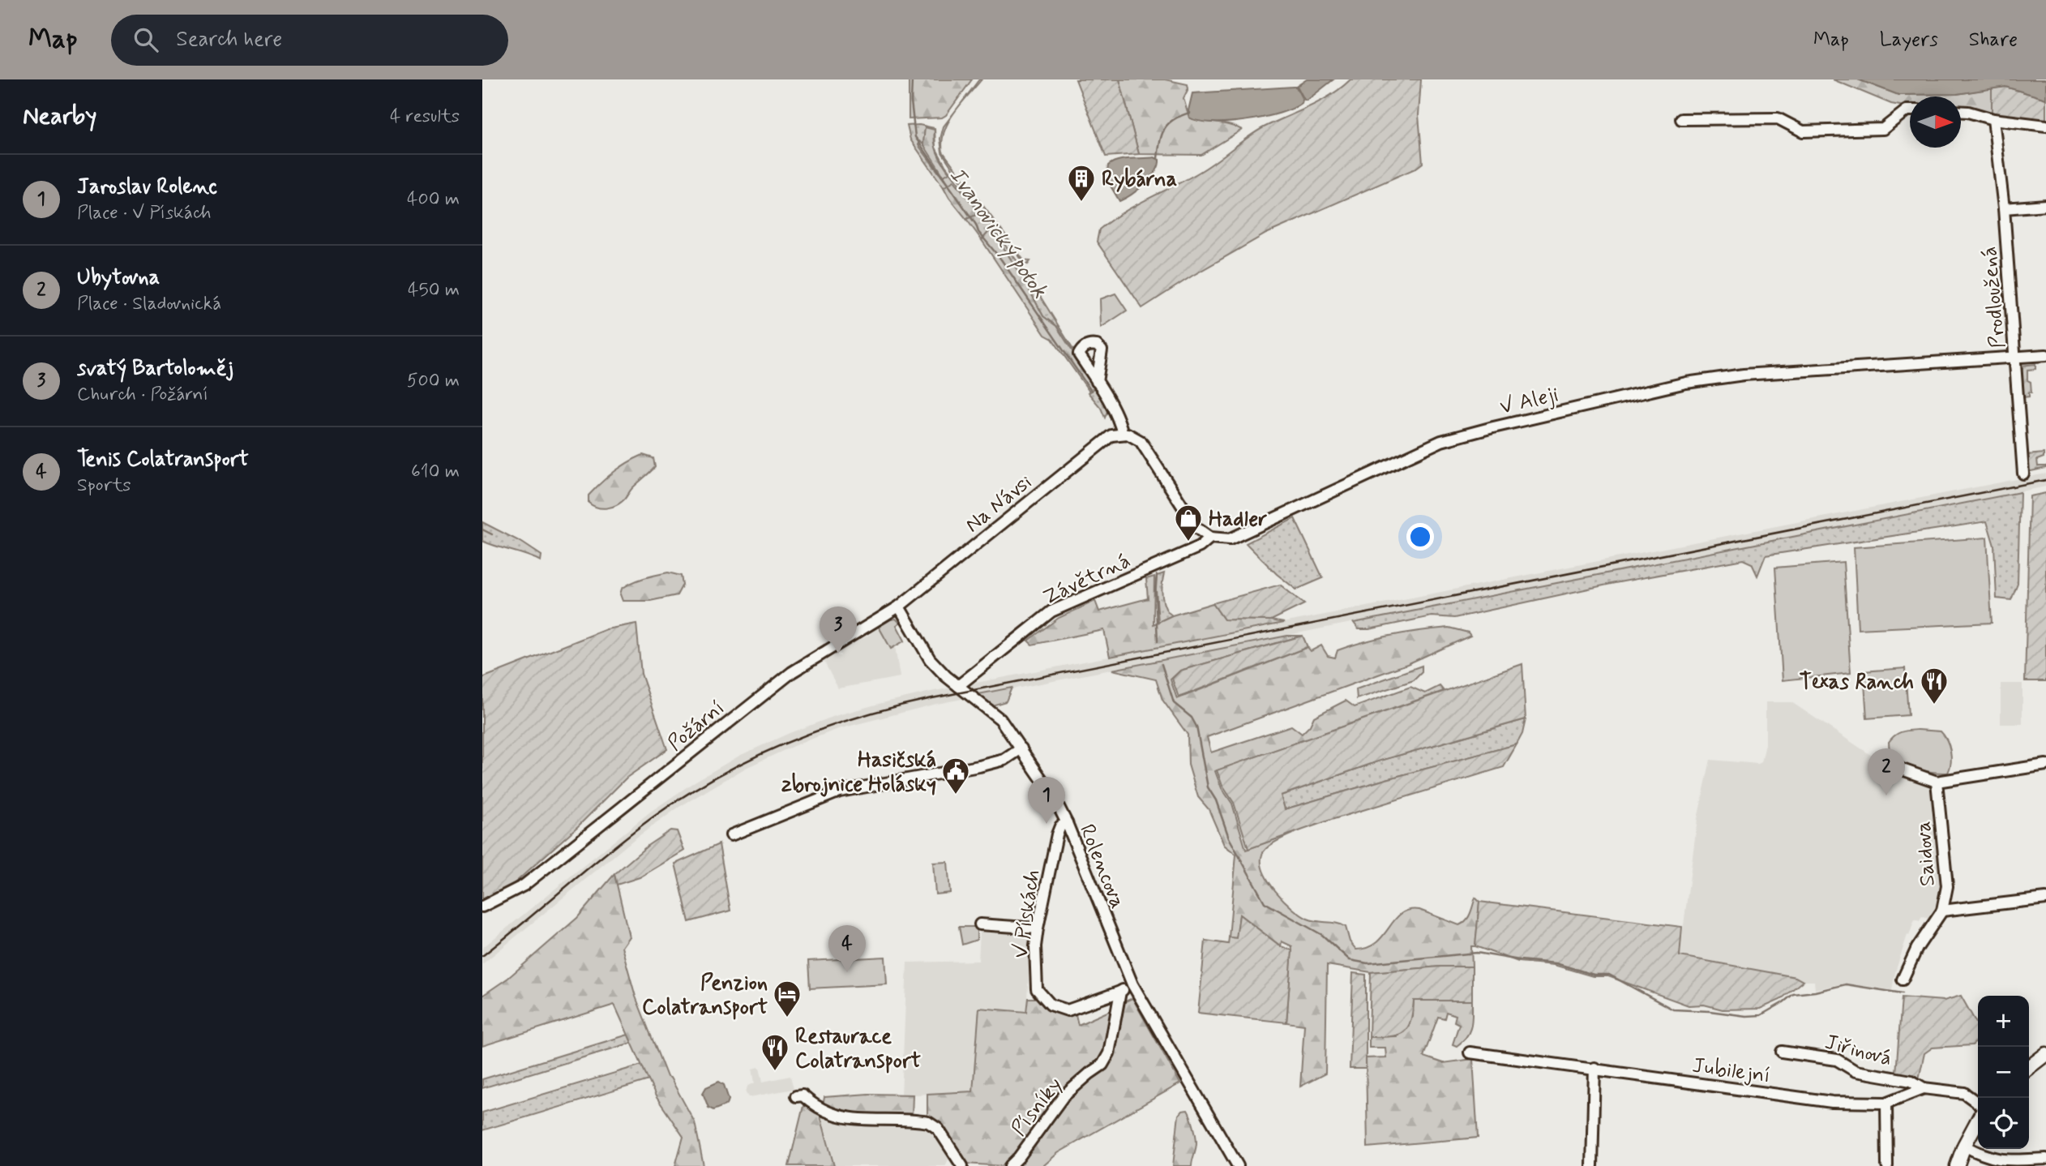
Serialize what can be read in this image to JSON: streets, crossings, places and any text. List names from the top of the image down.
{
  "streets": {
    "street": [
      "Prodloužená",
      "V Aleji",
      "Na Návsi",
      "Závětrná",
      "Požární",
      "Saidova",
      "Rolencova",
      "V Pískách",
      "Jiřinová",
      "Jubilejní",
      "Písníky"
    ]
  },
  "crossings": [
    ["Prodloužená", "V Aleji"],
    ["V Aleji", "Závětrná"],
    ["Na Návsi", "Požární"],
    ["Na Návsi", "Rolencova"],
    ["Závětrná", "Rolencova"],
    ["Požární", "Rolencova"],
    ["Rolencova", "V Pískách"],
    ["V Pískách", "Písníky"],
    ["Jiřinová", "Jubilejní"]
  ],
  "water": ["Ivanovický potok"],
  "places": {
    "building": ["Rybárna"],
    "shop": ["Hadler"],
    "restaurant": ["Texas Ranch", "Restaurace Colatransport"],
    "public building": ["Hasičská zbrojnice Holásky"],
    "hotel": ["Penzion Colatransport"]
  },
  "north": "right",
  "page": {
    "header": "Map",
    "search": "Search here",
    "nav": ["Map", "Layers", "Share"],
    "heading": ["Nearby", "4 results"],
    "list": [
      {
        "mark": "1",
        "name": "Jaroslav Rolenc",
        "note": "Place · V Pískách",
        "value": "400 m"
      },
      {
        "mark": "2",
        "name": "Ubytovna",
        "note": "Place · Sladovnická",
        "value": "450 m"
      },
      {
        "mark": "3",
        "name": "svatý Bartoloměj",
        "note": "Church · Požární",
        "value": "500 m"
      },
      {
        "mark": "4",
        "name": "Tenis Colatransport",
        "note": "Sports",
        "value": "610 m"
      }
    ],
    "pins": [
      "3",
      "2",
      "1",
      "4"
    ],
    "map_buttons": ["+", "−"]
  }
}
